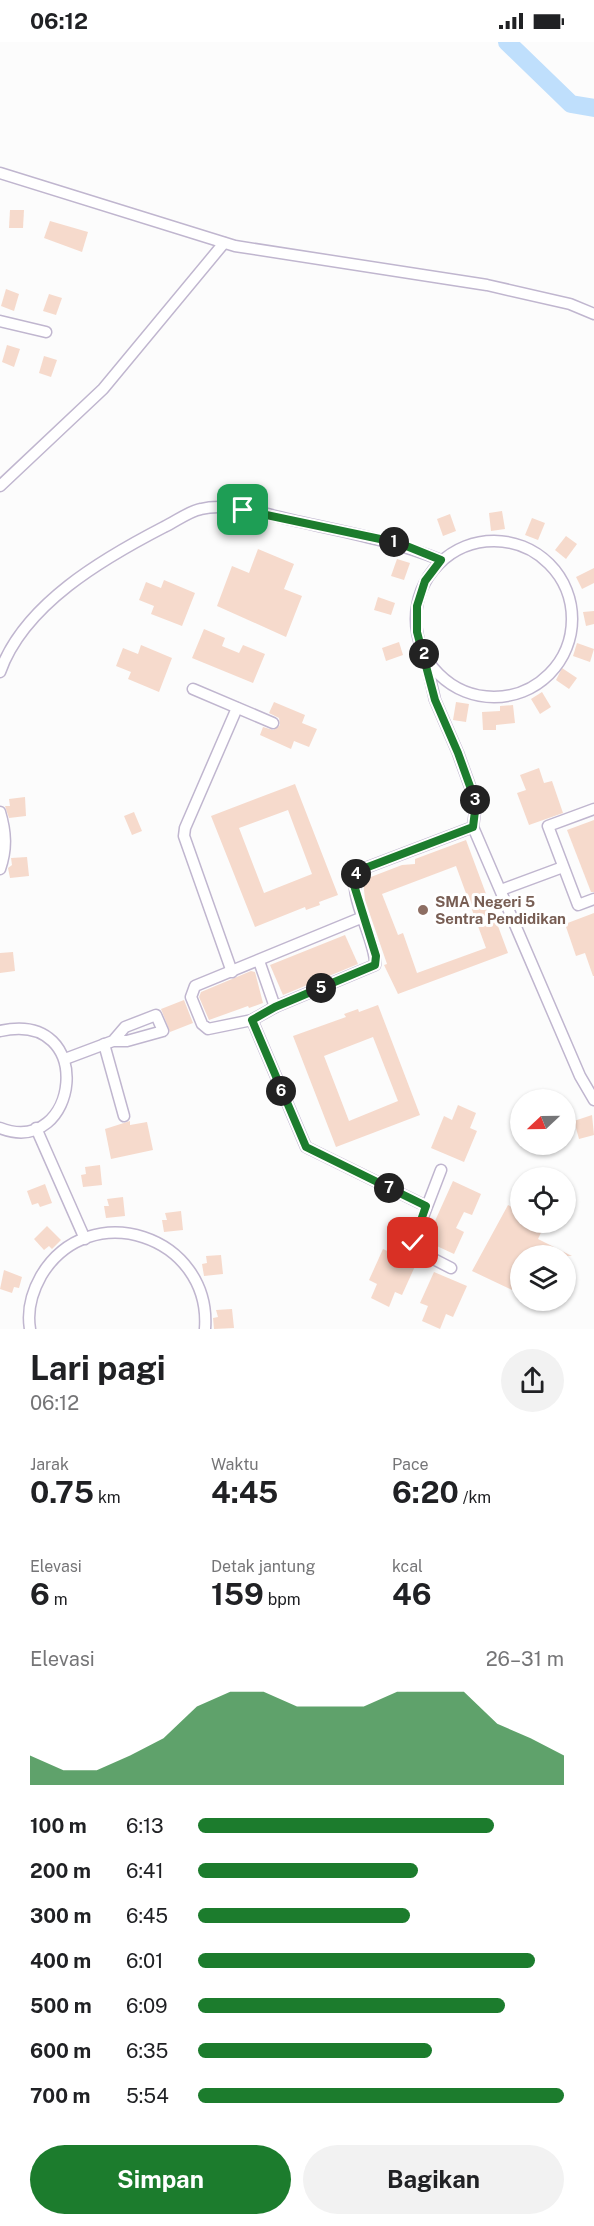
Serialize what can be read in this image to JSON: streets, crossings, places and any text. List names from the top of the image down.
{
  "places": ["SMA Negeri 5 Sentra Pendidikan"],
  "north": "left",
  "page": {
    "status": "06:12",
    "pins": [
      "1",
      "2",
      "3",
      "4",
      "5",
      "6",
      "7"
    ],
    "heading": ["Lari pagi", "06:12"],
    "stats": [
      ["Jarak", "0.75 km"],
      ["Waktu", "4:45"],
      ["Pace", "6:20 /km"],
      ["Elevasi", "6 m"],
      ["Detak jantung", "159 bpm"],
      ["kcal", "46"]
    ],
    "chart": ["Elevasi", "26–31 m"],
    "list": [
      {
        "name": "100 m",
        "note": "6:13"
      },
      {
        "name": "200 m",
        "note": "6:41"
      },
      {
        "name": "300 m",
        "note": "6:45"
      },
      {
        "name": "400 m",
        "note": "6:01"
      },
      {
        "name": "500 m",
        "note": "6:09"
      },
      {
        "name": "600 m",
        "note": "6:35"
      },
      {
        "name": "700 m",
        "note": "5:54"
      }
    ],
    "buttons": ["Simpan", "Bagikan"]
  }
}
